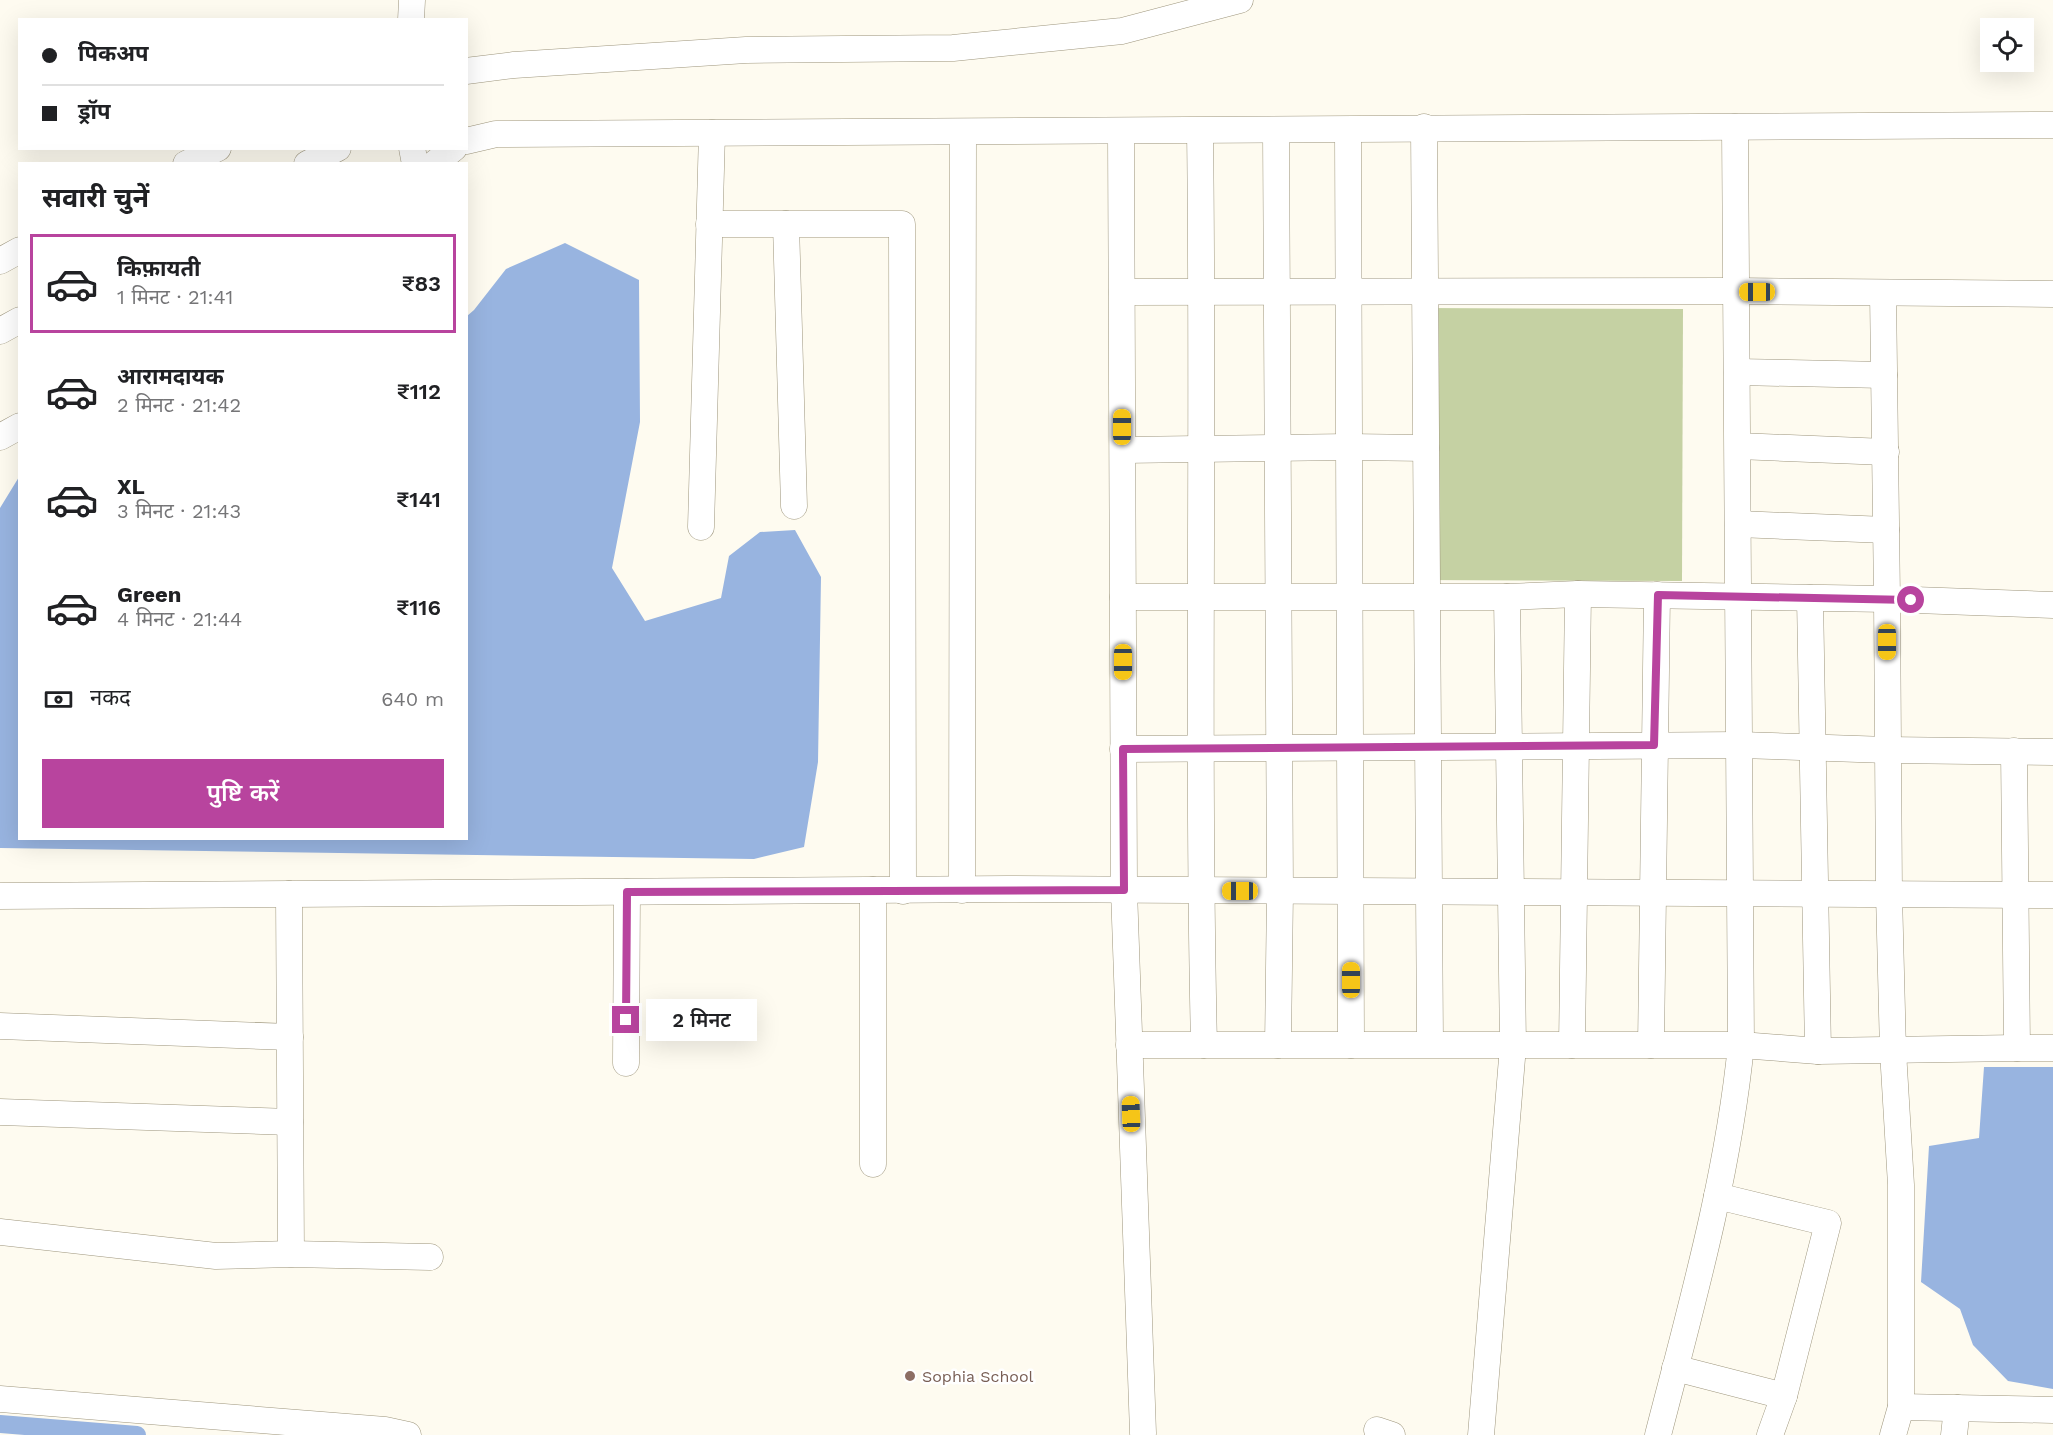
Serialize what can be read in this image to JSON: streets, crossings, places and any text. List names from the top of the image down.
{
  "places": ["Sophia School"],
  "page": {
    "banner": ["पिकअप", "ड्रॉप"],
    "heading": "सवारी चुनें",
    "list": [
      {
        "name": "किफ़ायती",
        "note": "1 मिनट · 21:41",
        "value": "₹83"
      },
      {
        "name": "आरामदायक",
        "note": "2 मिनट · 21:42",
        "value": "₹112"
      },
      {
        "name": "XL",
        "note": "3 मिनट · 21:43",
        "value": "₹141"
      },
      {
        "name": "Green",
        "note": "4 मिनट · 21:44",
        "value": "₹116"
      }
    ],
    "pay": ["नकद", "640 m"],
    "buttons": "पुष्टि करें",
    "bubble": "2 मिनट"
  }
}
